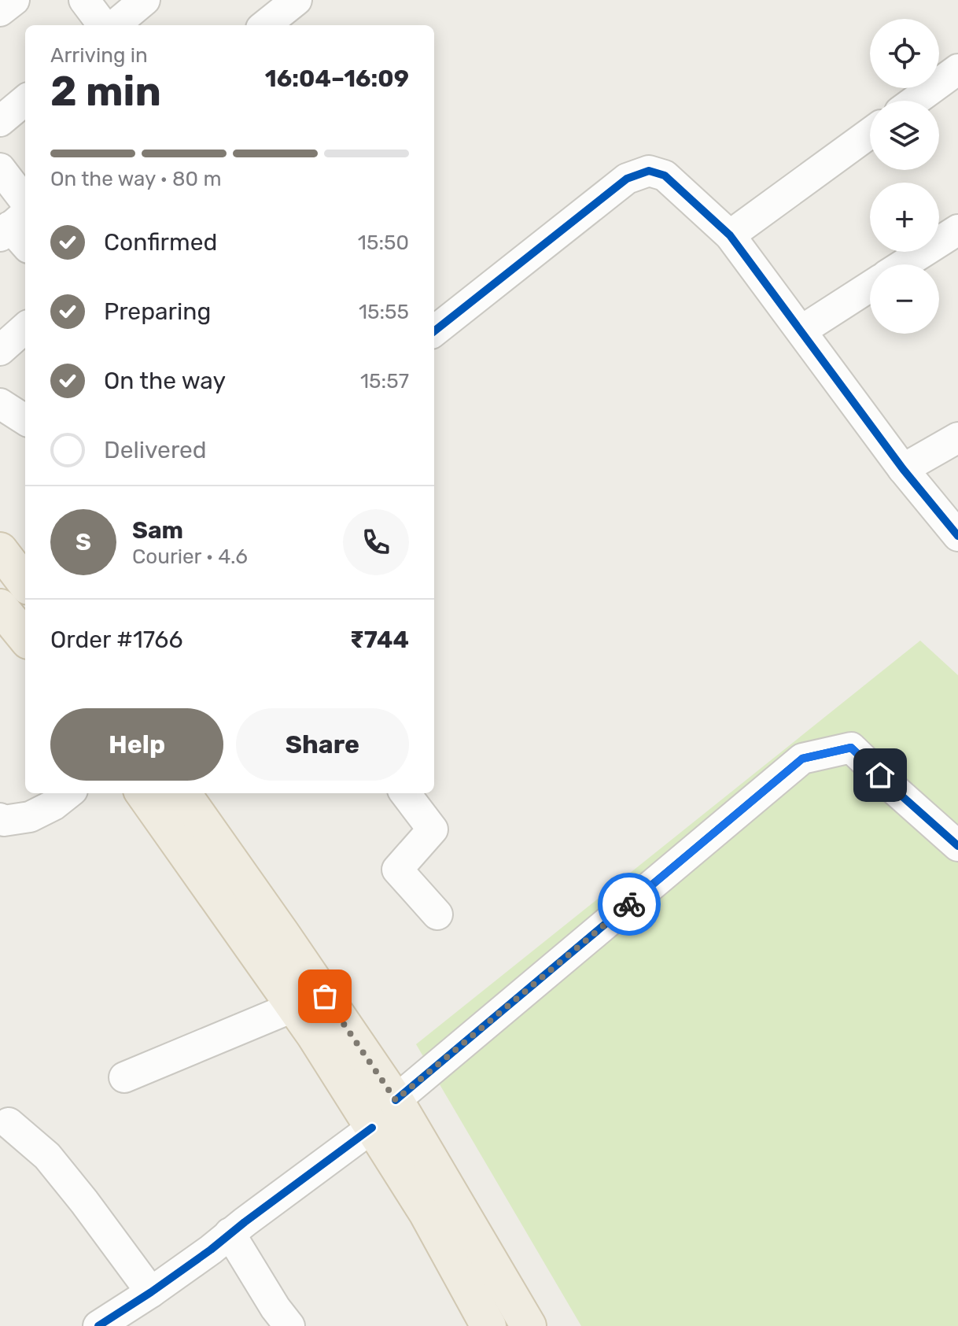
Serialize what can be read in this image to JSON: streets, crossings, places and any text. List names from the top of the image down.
{
  "page": {
    "map_buttons": ["+", "−"],
    "heading": ["2 min", "Arriving in", "16:04–16:09"],
    "panel": [
      "Sam",
      "Courier · 4.6",
      "Order #1766",
      "₹744"
    ],
    "bar": "On the way · 80 m",
    "list": [
      ["Confirmed", "15:50"],
      ["Preparing", "15:55"],
      ["On the way", "15:57"],
      "Delivered"
    ],
    "round": "S",
    "buttons": ["Help", "Share"]
  }
}
